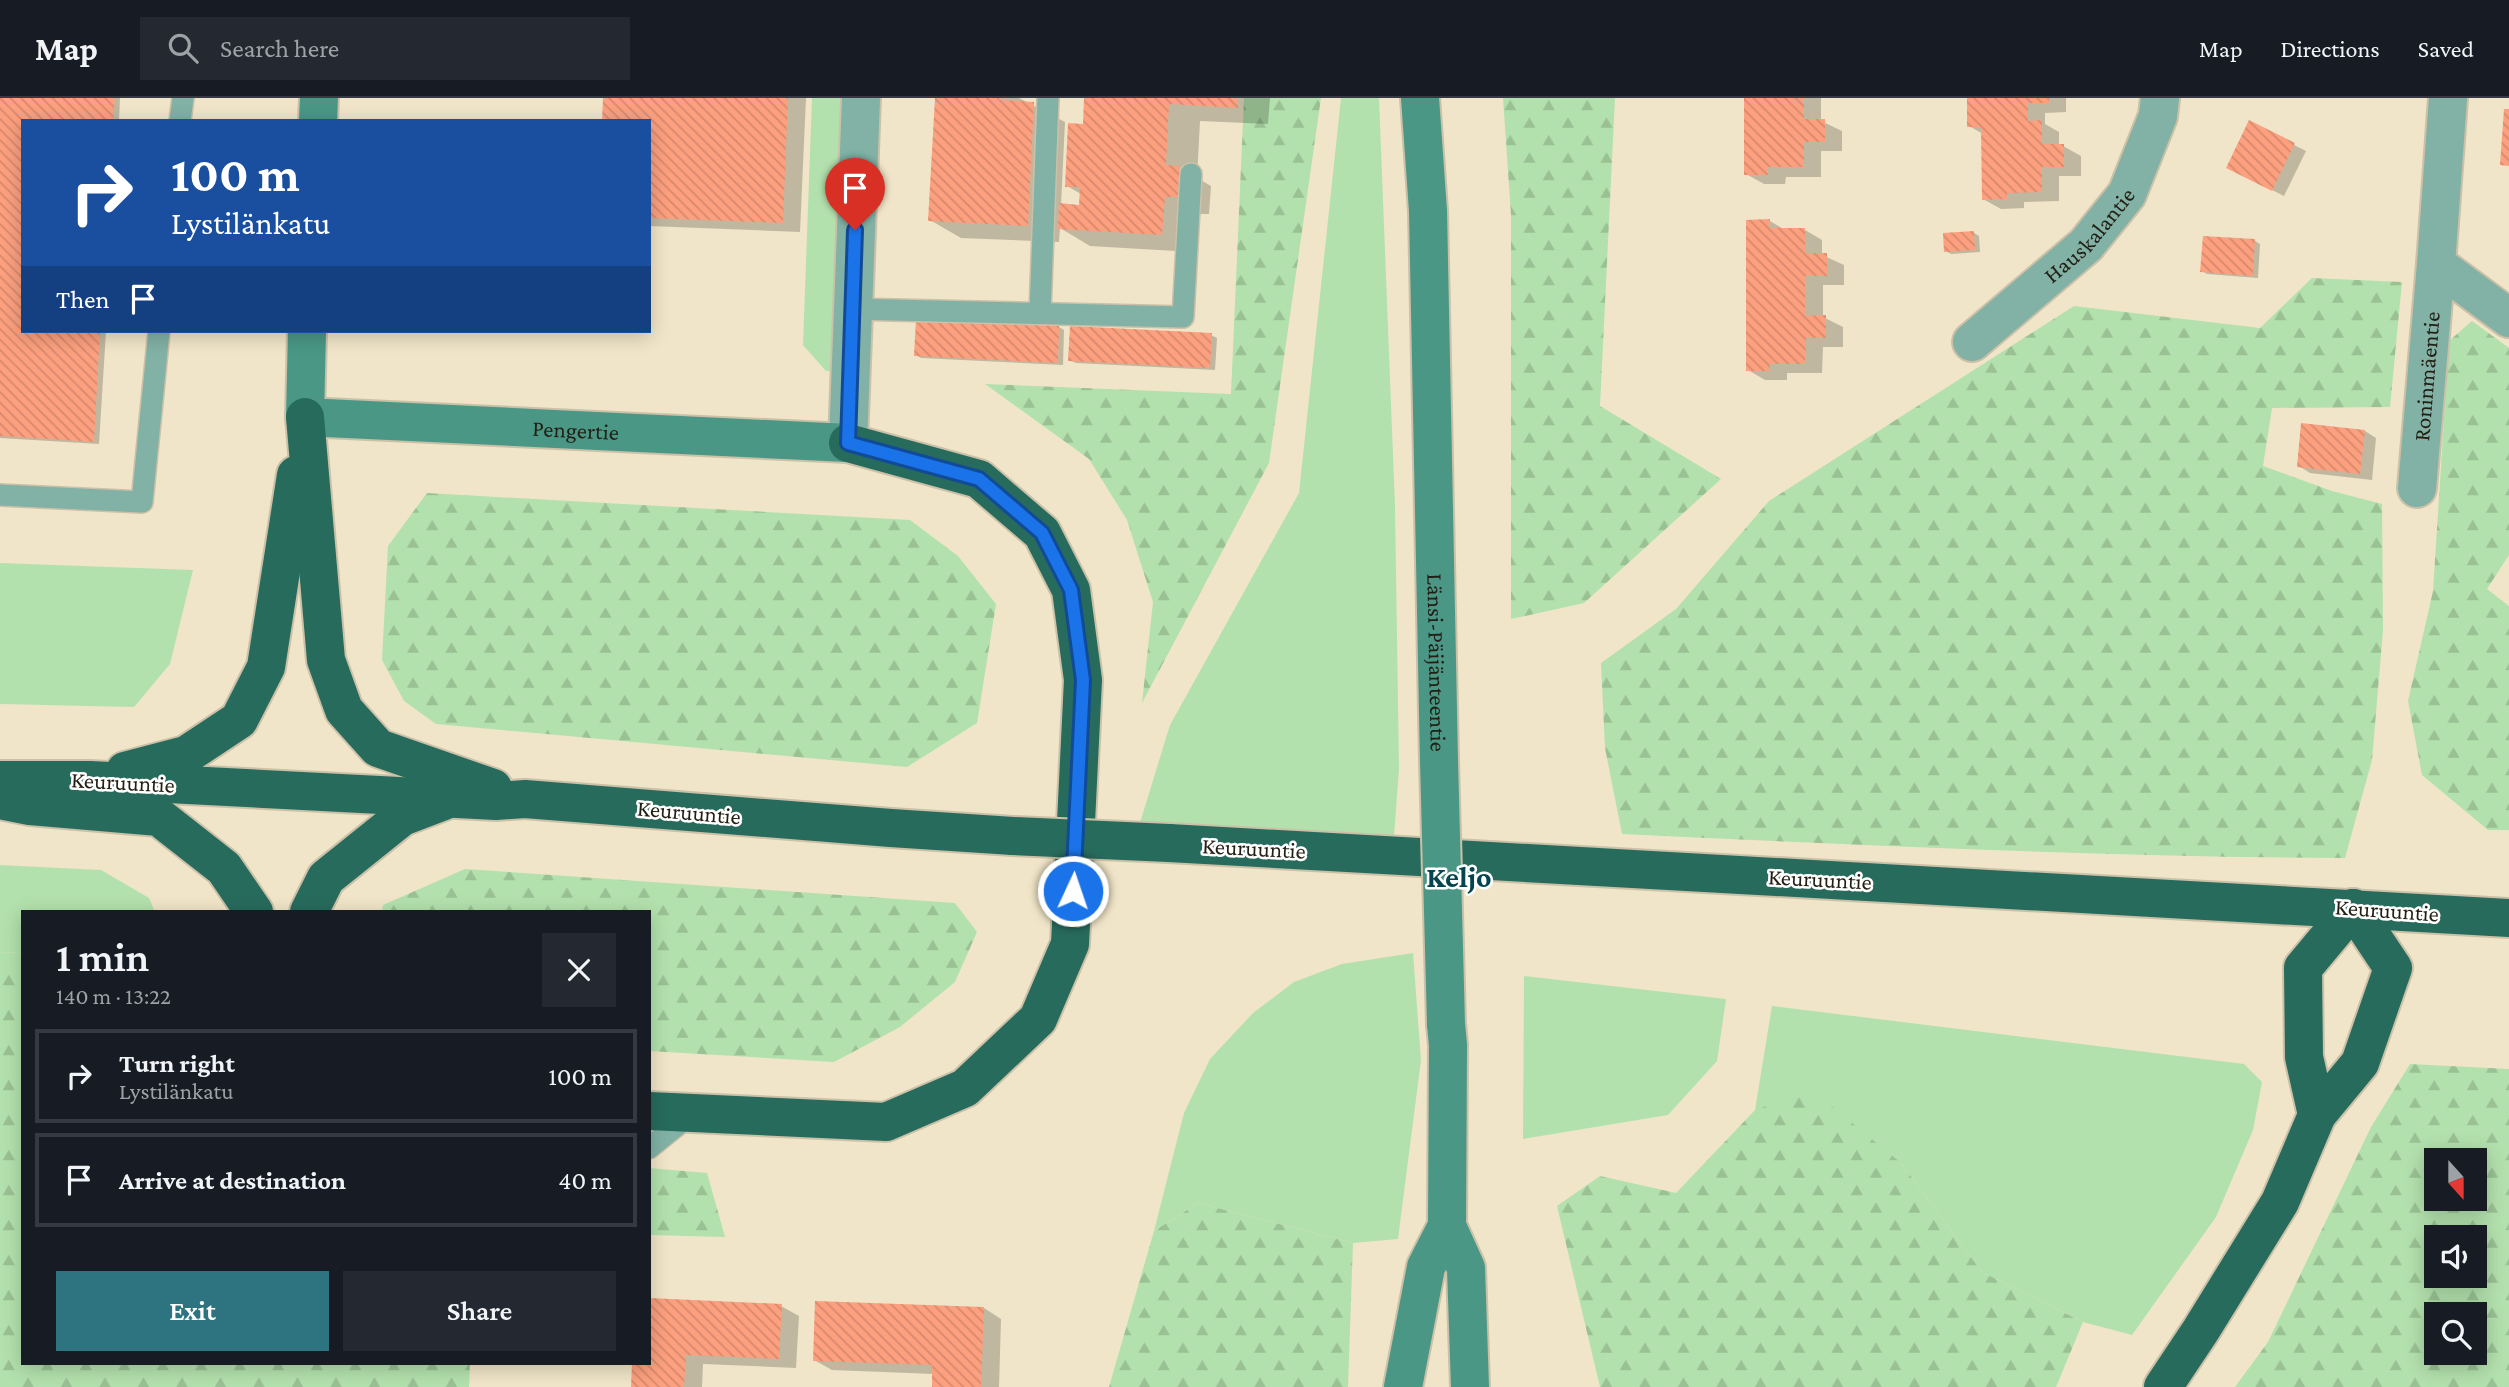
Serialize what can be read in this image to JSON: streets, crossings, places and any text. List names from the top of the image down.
{
  "streets": {
    "highway": ["Keuruuntie"],
    "main road": ["Pengertie", "Länsi-Päijänteentie"],
    "street": ["Hauskalantie", "Roninmäentie"]
  },
  "districts": ["Keljo"],
  "north": "bottom",
  "page": {
    "header": "Map",
    "search": "Search here",
    "nav": ["Map", "Directions", "Saved"],
    "turn": ["100 m", "Lystilänkatu"],
    "then": "Then",
    "heading": ["1 min", "140 m · 13:22"],
    "list": [
      {
        "name": "Turn right",
        "note": "Lystilänkatu",
        "value": "100 m"
      },
      {
        "name": "Arrive at destination",
        "value": "40 m"
      }
    ],
    "buttons": ["Exit", "Share"]
  }
}
